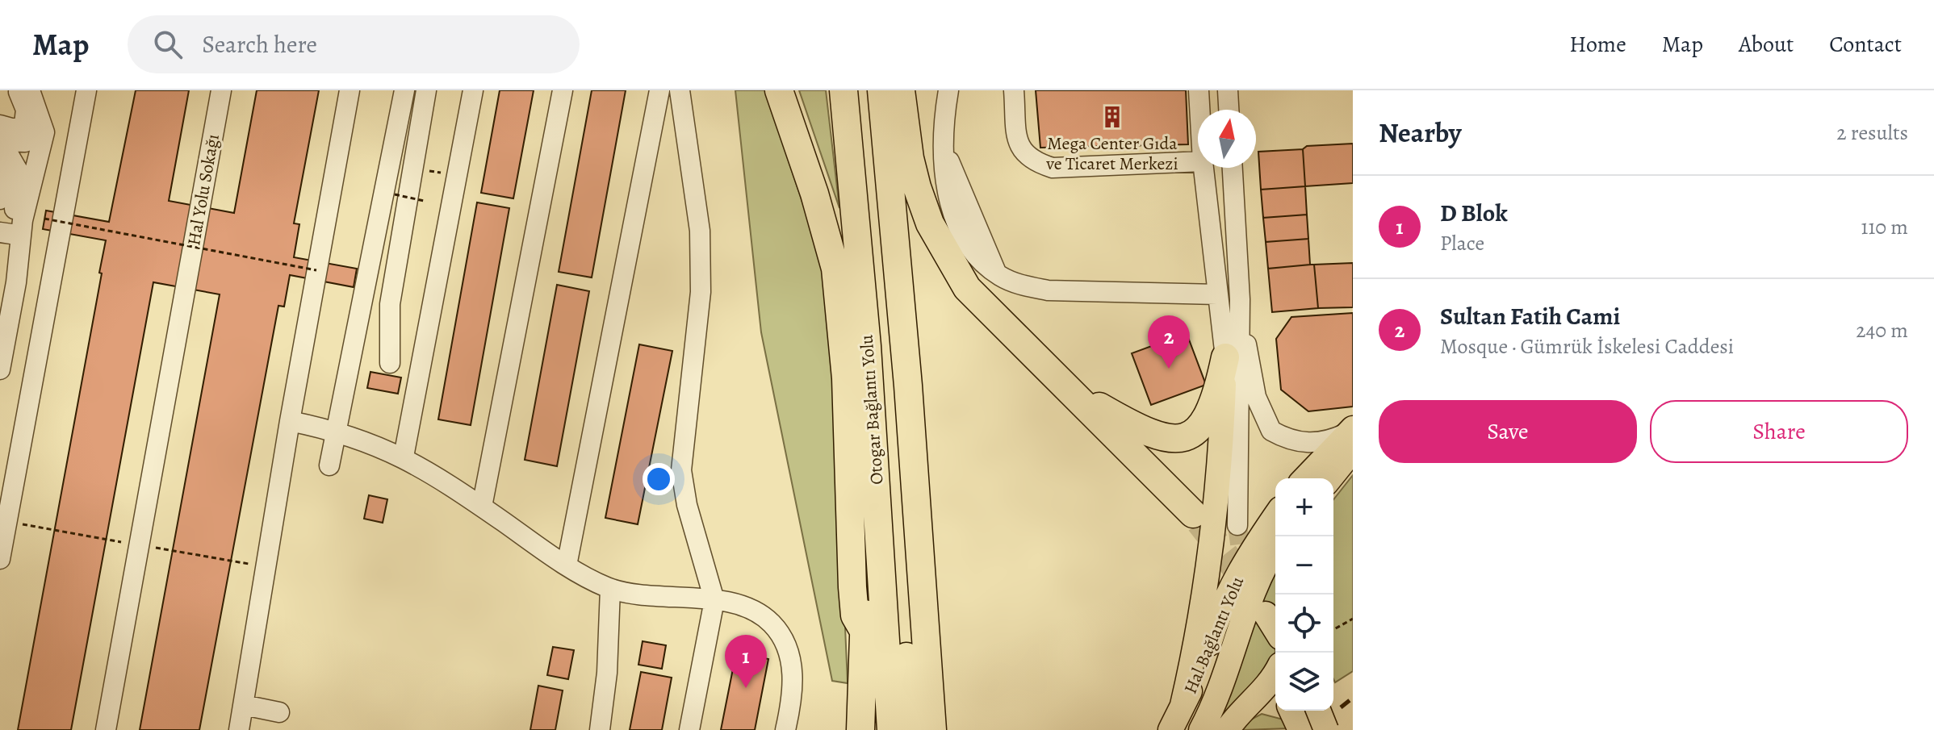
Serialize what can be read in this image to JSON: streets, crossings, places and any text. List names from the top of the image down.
{
  "streets": {
    "highway": ["Otogar Bağlantı Yolu"],
    "main road": ["Hal Bağlantı Yolu"],
    "street": ["Hal Yolu Sokağı"]
  },
  "places": {
    "building": ["Mega Center Gıda ve Ticaret Merkezi"]
  },
  "north": "top",
  "page": {
    "header": "Map",
    "search": "Search here",
    "nav": [
      "Home",
      "Map",
      "About",
      "Contact"
    ],
    "heading": ["Nearby", "2 results"],
    "list": [
      {
        "mark": "1",
        "name": "D Blok",
        "note": "Place",
        "value": "110 m"
      },
      {
        "mark": "2",
        "name": "Sultan Fatih Cami",
        "note": "Mosque · Gümrük İskelesi Caddesi",
        "value": "240 m"
      }
    ],
    "pins": ["2", "1"],
    "buttons": ["Save", "Share"],
    "map_buttons": ["+", "−"]
  }
}
